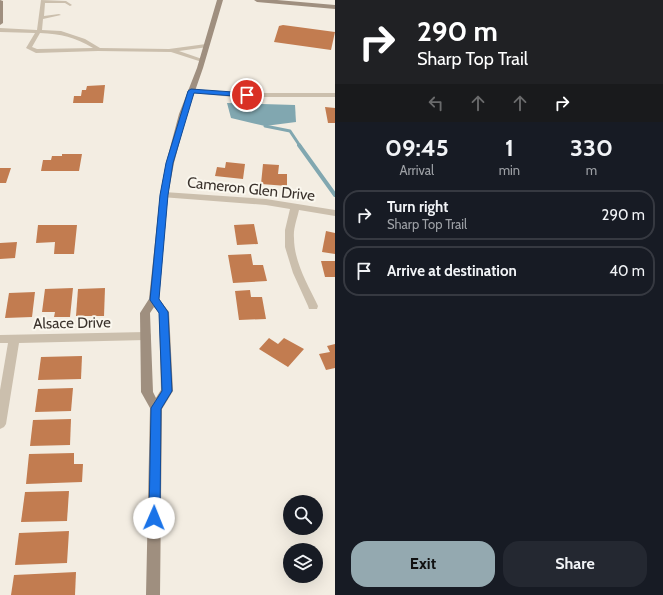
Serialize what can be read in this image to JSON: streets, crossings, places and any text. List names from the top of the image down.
{
  "streets": {
    "street": ["Cameron Glen Drive", "Alsace Drive"]
  },
  "page": {
    "turn": ["290 m", "Sharp Top Trail"],
    "eta": [
      "09:45",
      "Arrival",
      "1",
      "min",
      "330",
      "m"
    ],
    "list": [
      {
        "name": "Turn right",
        "note": "Sharp Top Trail",
        "value": "290 m"
      },
      {
        "name": "Arrive at destination",
        "value": "40 m"
      }
    ],
    "buttons": ["Exit", "Share"]
  }
}
